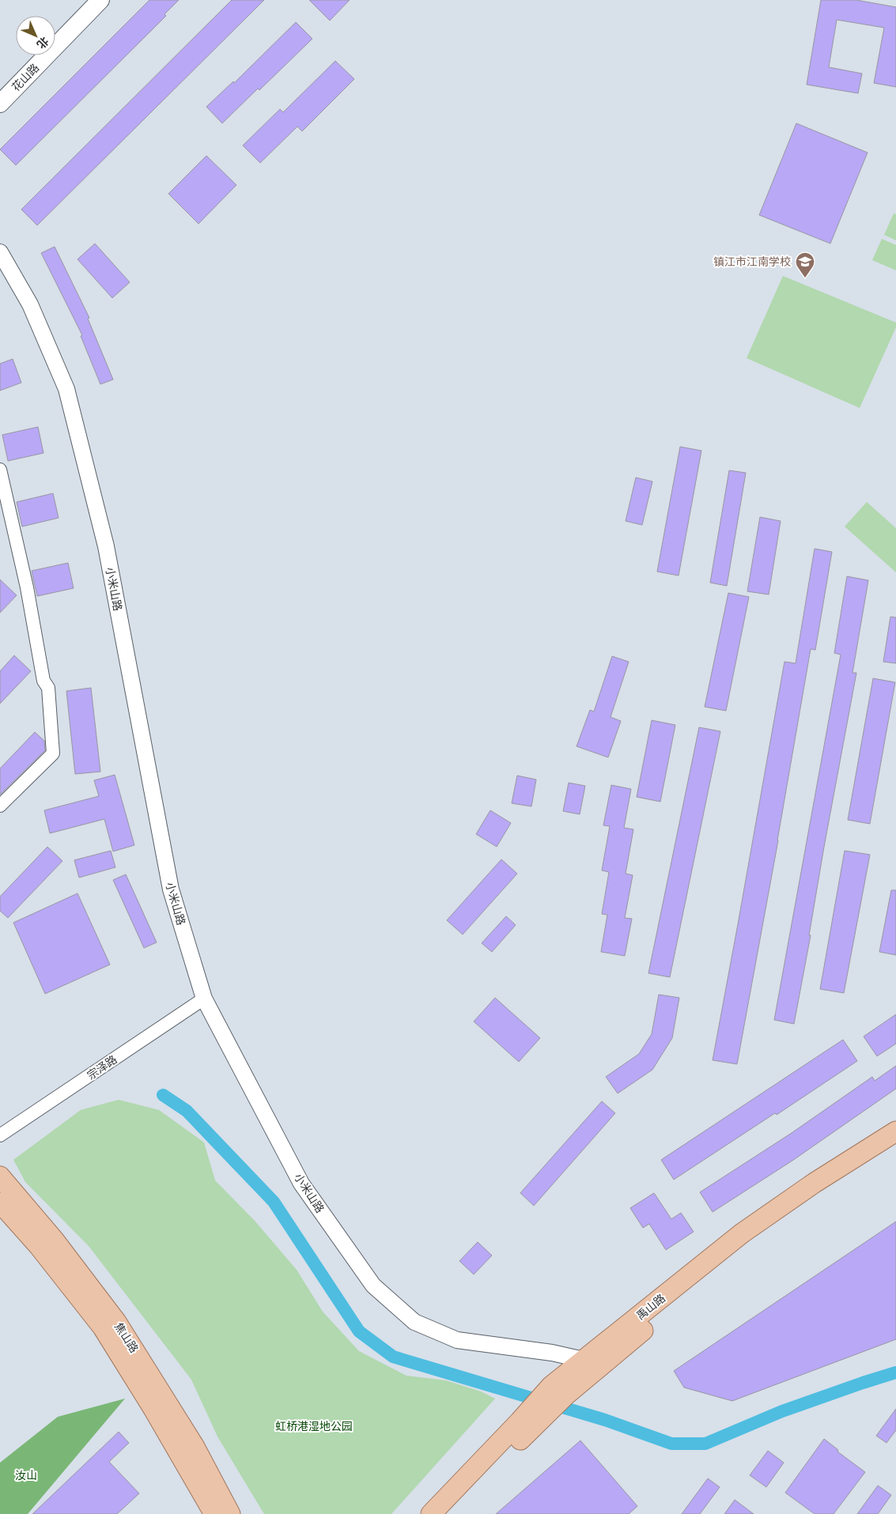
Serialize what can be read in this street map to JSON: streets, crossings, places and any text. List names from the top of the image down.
{
  "streets": {
    "main road": ["花山路", "禹山路", "焦山路"],
    "street": ["小米山路", "宗泽路"]
  },
  "crossings": [
    ["小米山路", "宗泽路"],
    ["小米山路", "禹山路"]
  ],
  "parks": ["虹桥港湿地公园", "汝山"],
  "places": {
    "school or university": ["镇江市江南学校"]
  },
  "north": "bottom right"
}
